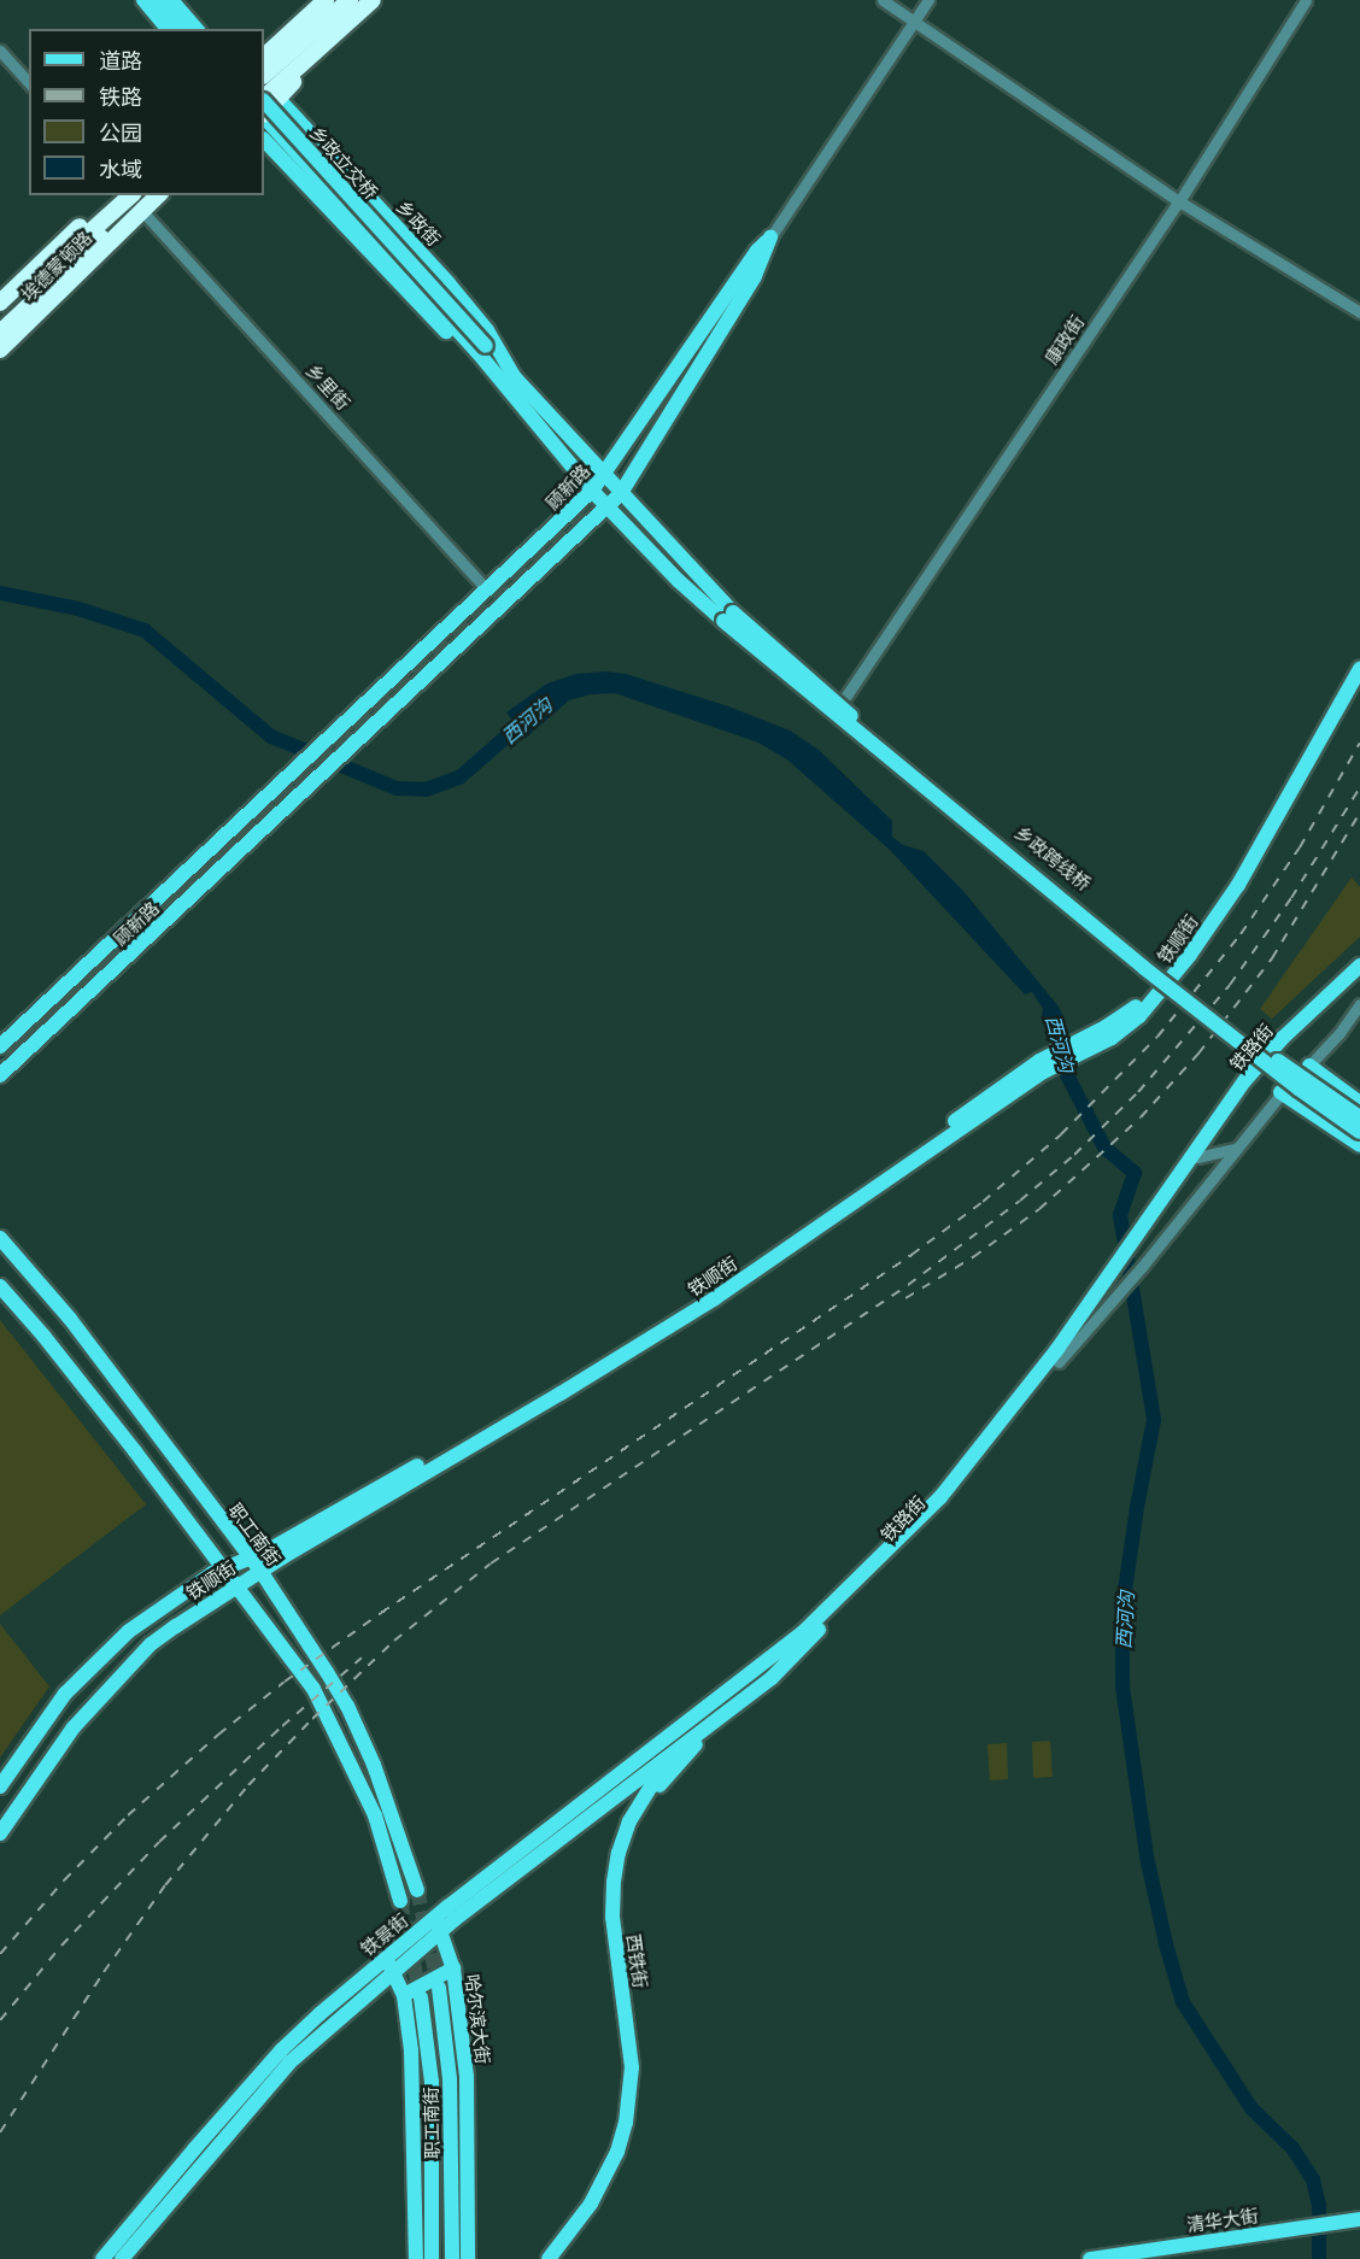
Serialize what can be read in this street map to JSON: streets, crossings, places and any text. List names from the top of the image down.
{
  "streets": {
    "highway": ["埃德蒙顿路"],
    "main road": [
      "乡政立交桥",
      "乡政街",
      "顾新路",
      "乡政跨线桥",
      "铁顺街",
      "铁路街",
      "职工南街",
      "铁景街",
      "西铁街",
      "哈尔滨大街",
      "清华大街"
    ],
    "street": ["康政街", "乡里街"]
  },
  "crossings": [
    ["乡政立交桥", "乡政街"],
    ["乡政街", "顾新路"],
    ["乡政街", "乡政跨线桥"],
    ["埃德蒙顿路", "乡里街"],
    ["乡里街", "顾新路"],
    ["铁顺街", "职工南街"],
    ["铁路街", "铁景街"],
    ["铁路街", "西铁街"],
    ["铁景街", "西铁街"],
    ["铁景街", "哈尔滨大街"]
  ],
  "water": ["西河沟"],
  "legend": [
    "道路",
    "铁路",
    "公园",
    "水域"
  ]
}
